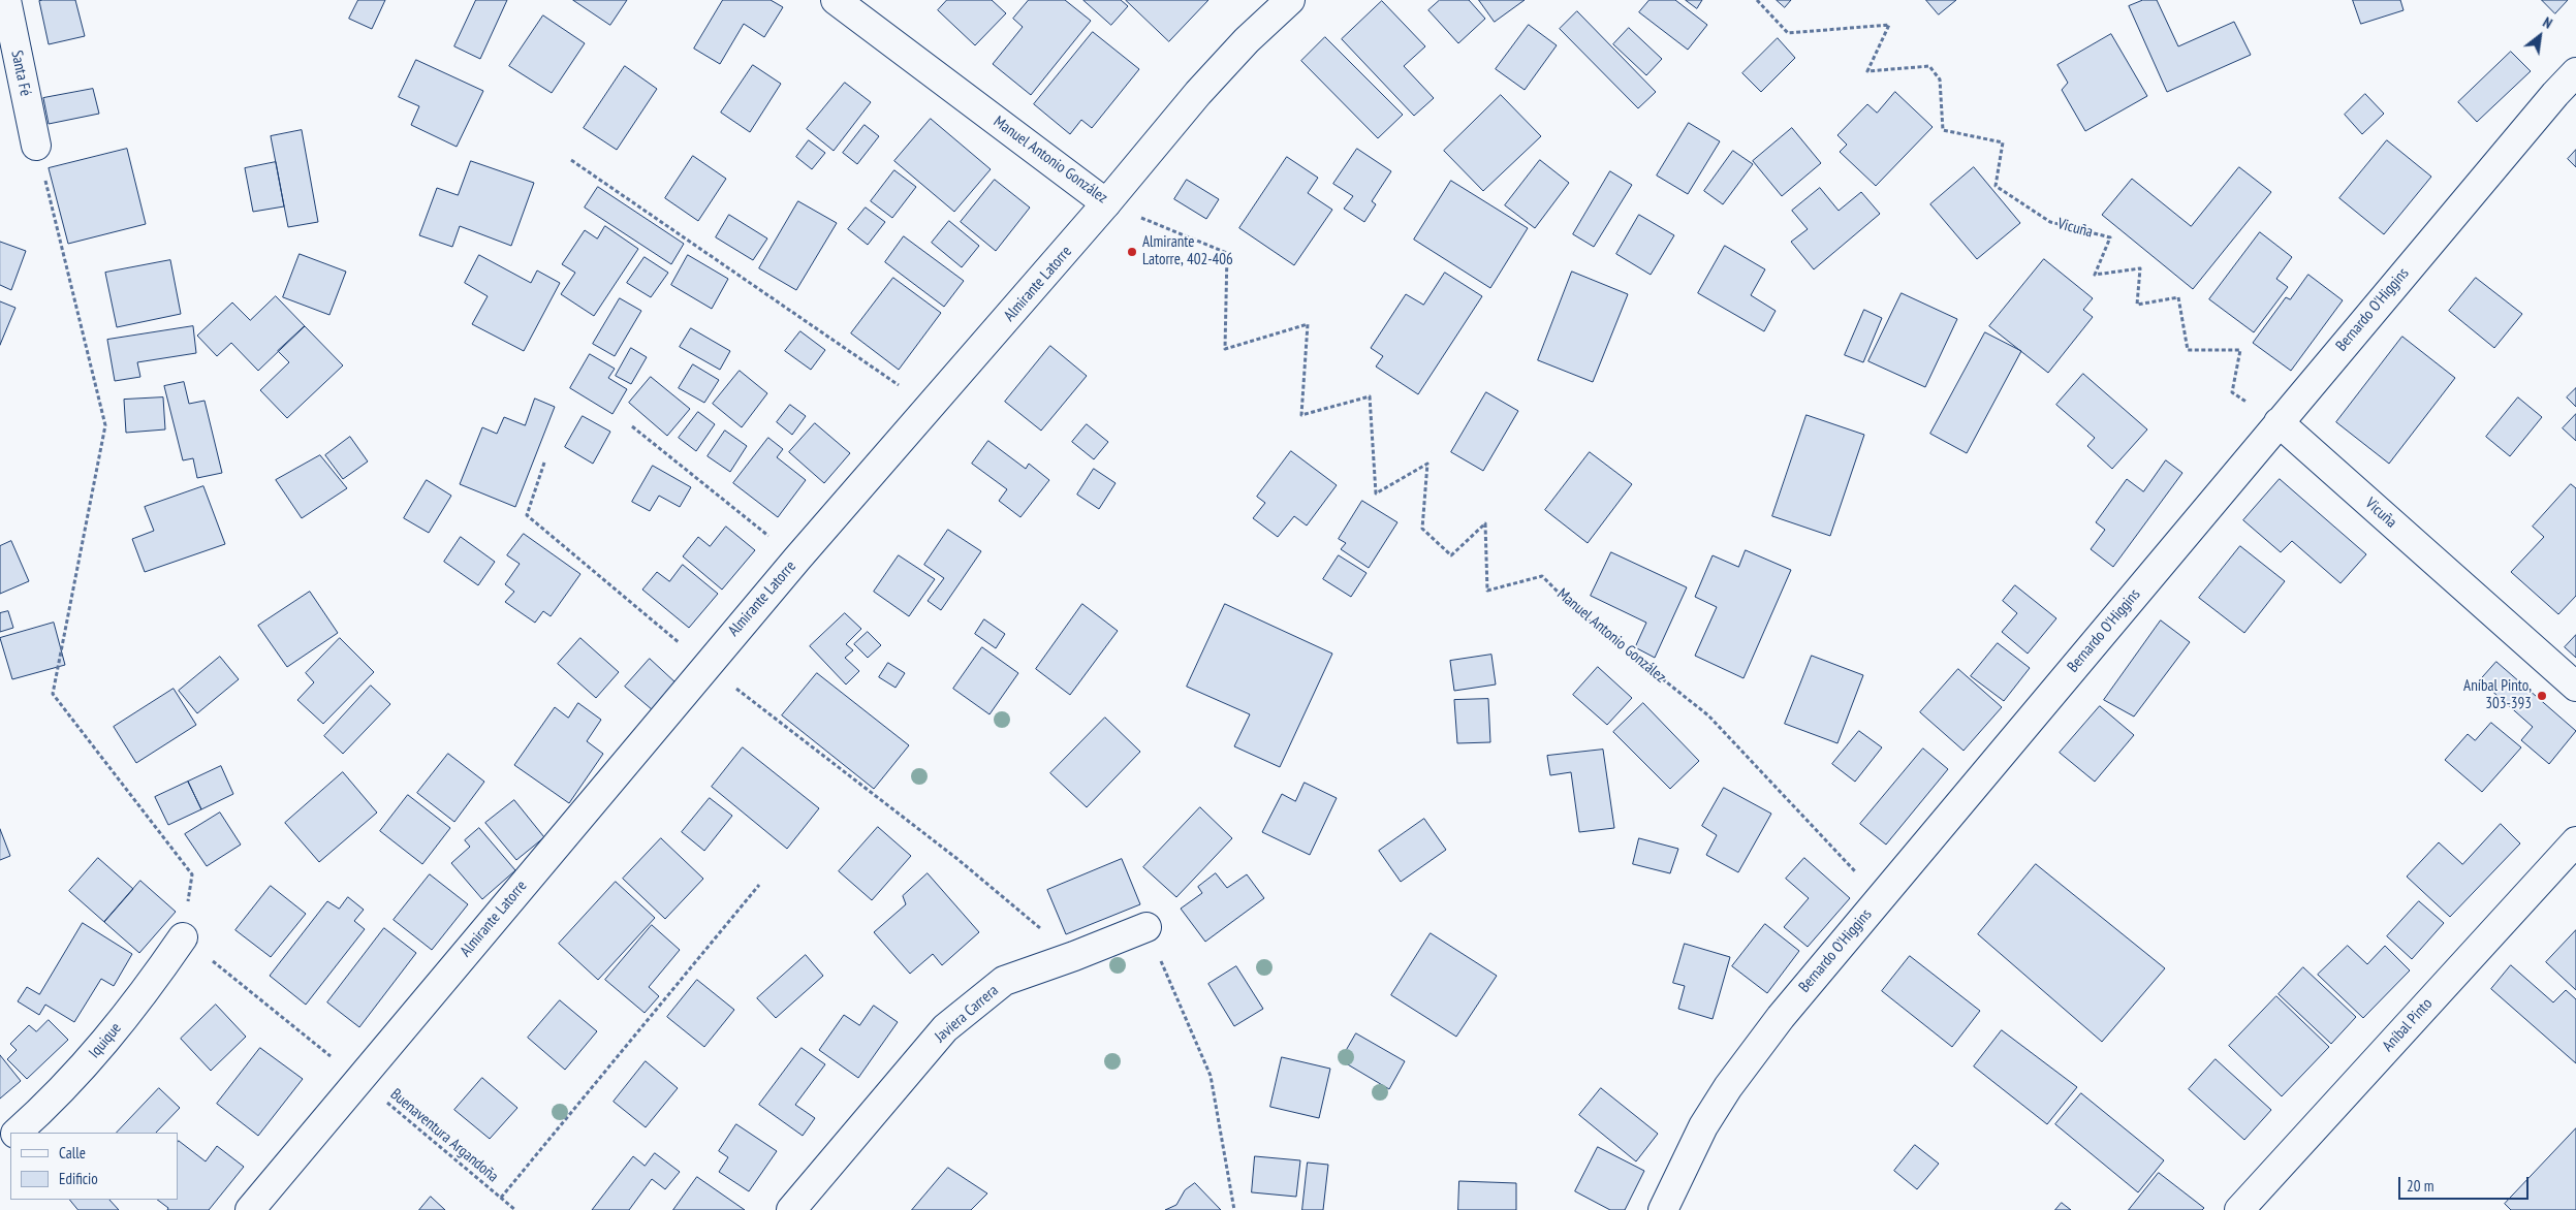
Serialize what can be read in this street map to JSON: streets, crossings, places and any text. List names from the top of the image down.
{
  "streets": {
    "street": [
      "Santa Fé",
      "Manuel Antonio González",
      "Vicuña",
      "Almirante Latorre",
      "Bernardo O'Higgins",
      "Javiera Carrera",
      "Aníbal Pinto",
      "Iquique"
    ],
    "path": ["Buenaventura Argandoña"]
  },
  "crossings": [
    ["Manuel Antonio González", "Almirante Latorre"],
    ["Manuel Antonio González", "Bernardo O'Higgins"],
    ["Vicuña", "Bernardo O'Higgins"],
    ["Almirante Latorre", "Buenaventura Argandoña"],
    ["Iquique", "Buenaventura Argandoña"]
  ],
  "places": ["Almirante Latorre, 402-406", "Aníbal Pinto, 303-393"],
  "legend": ["Calle", "Edificio"],
  "scale_bar": "20 m",
  "north": "top right"
}
